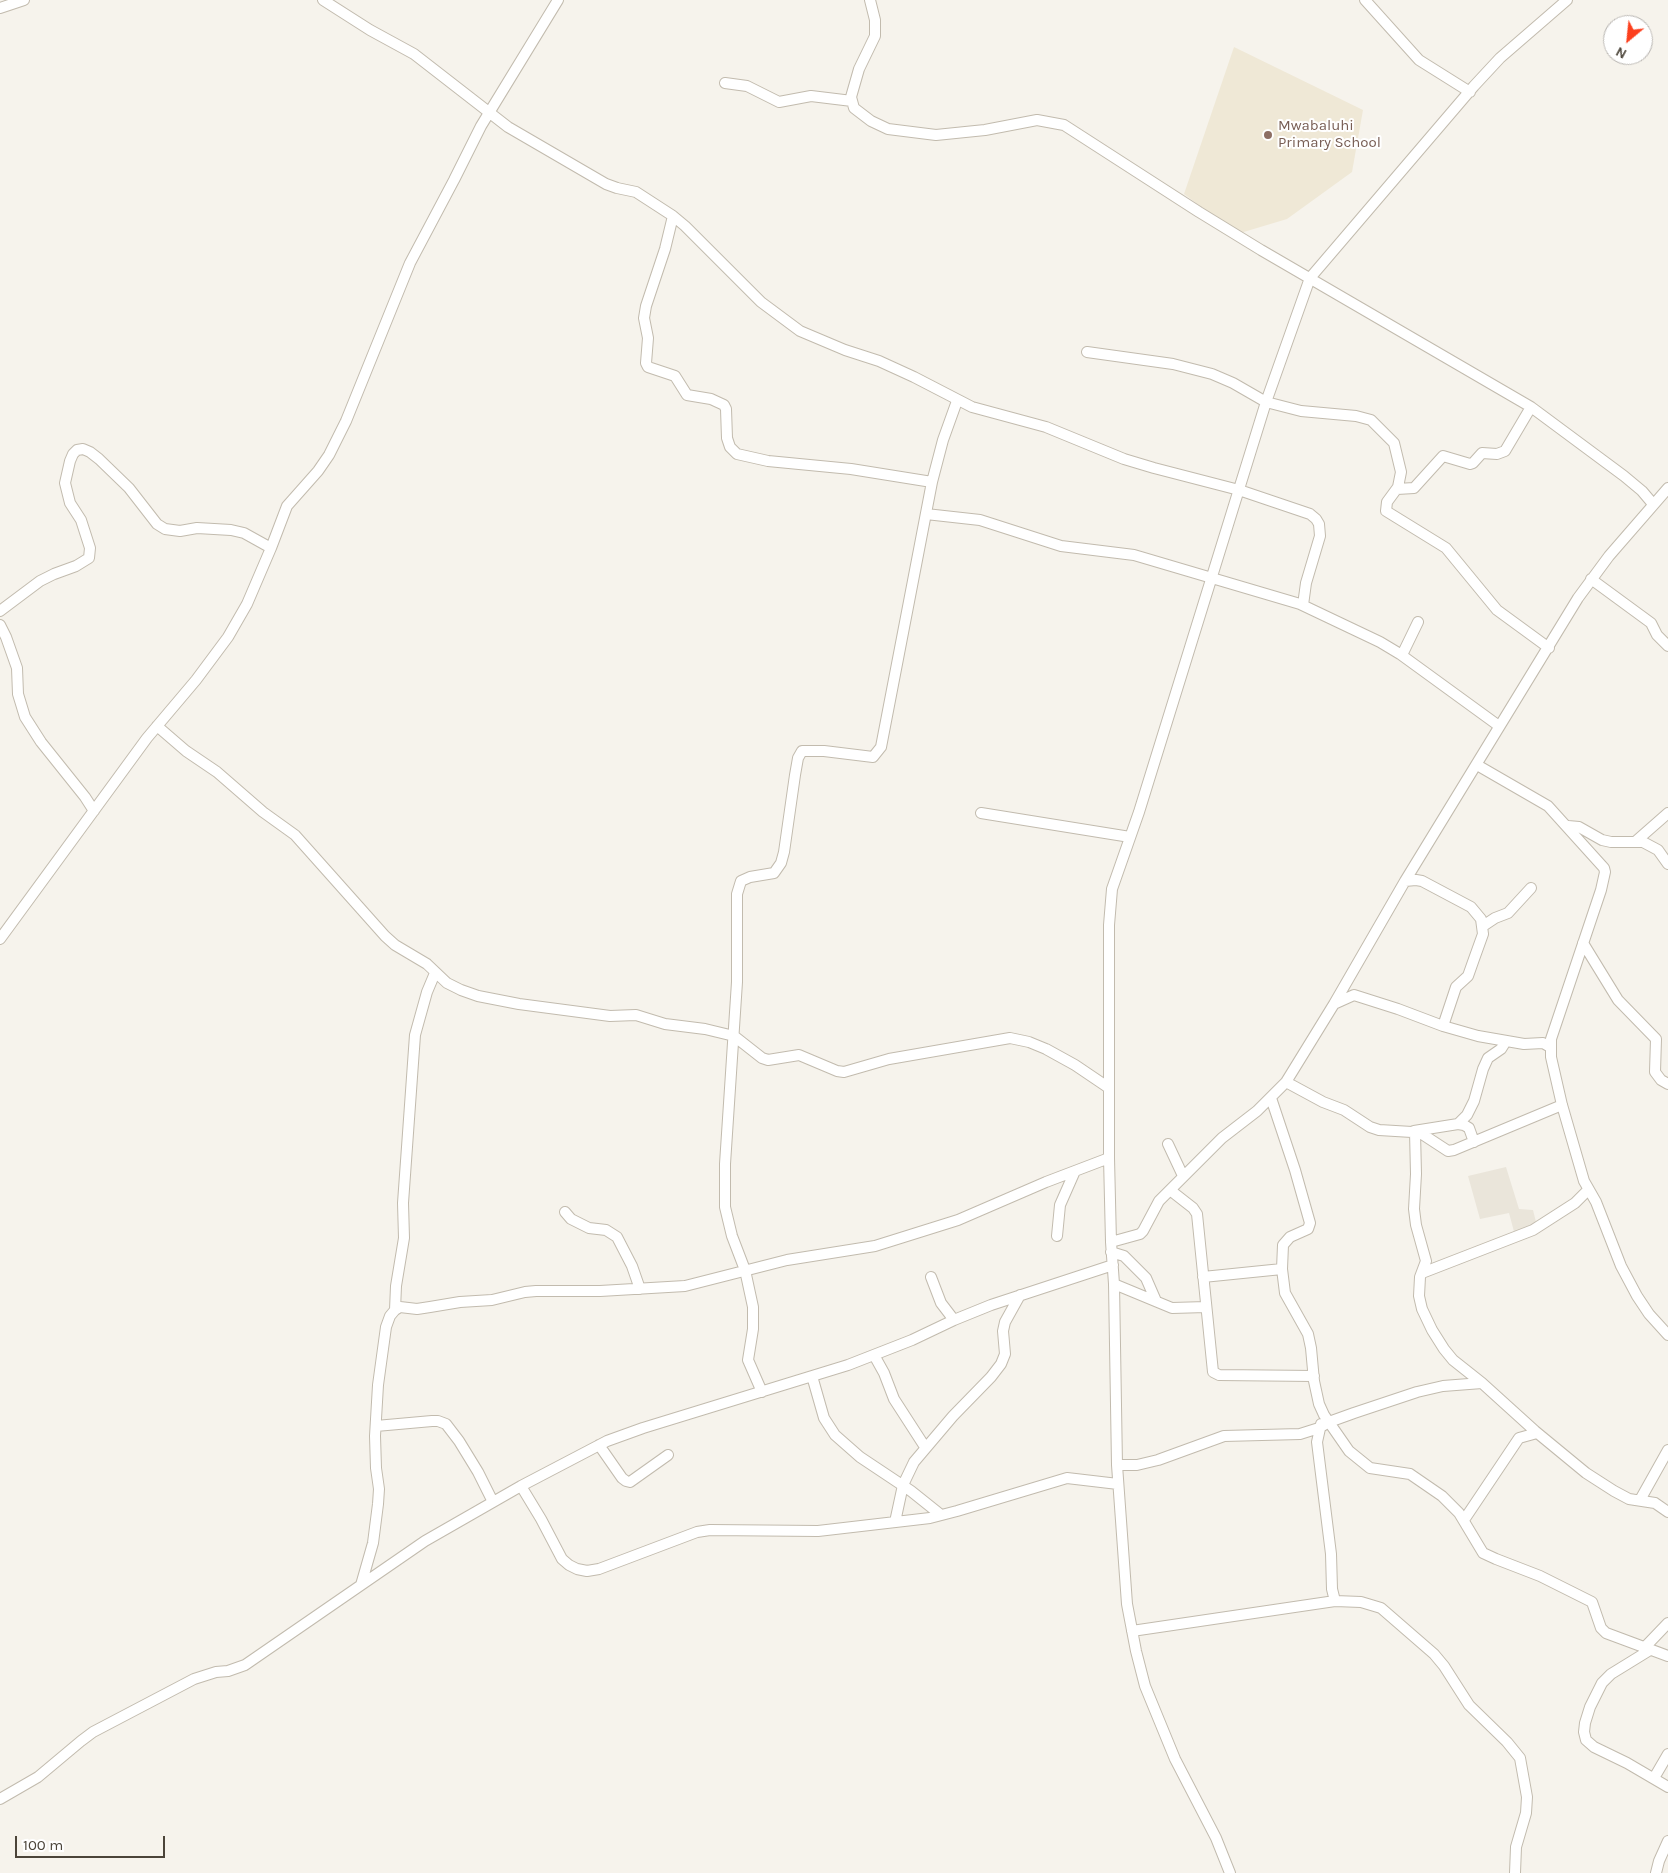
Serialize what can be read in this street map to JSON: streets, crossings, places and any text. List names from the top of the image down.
{
  "places": ["Mwabaluhi Primary School"],
  "scale_bar": "100 m",
  "north": "bottom left"
}
